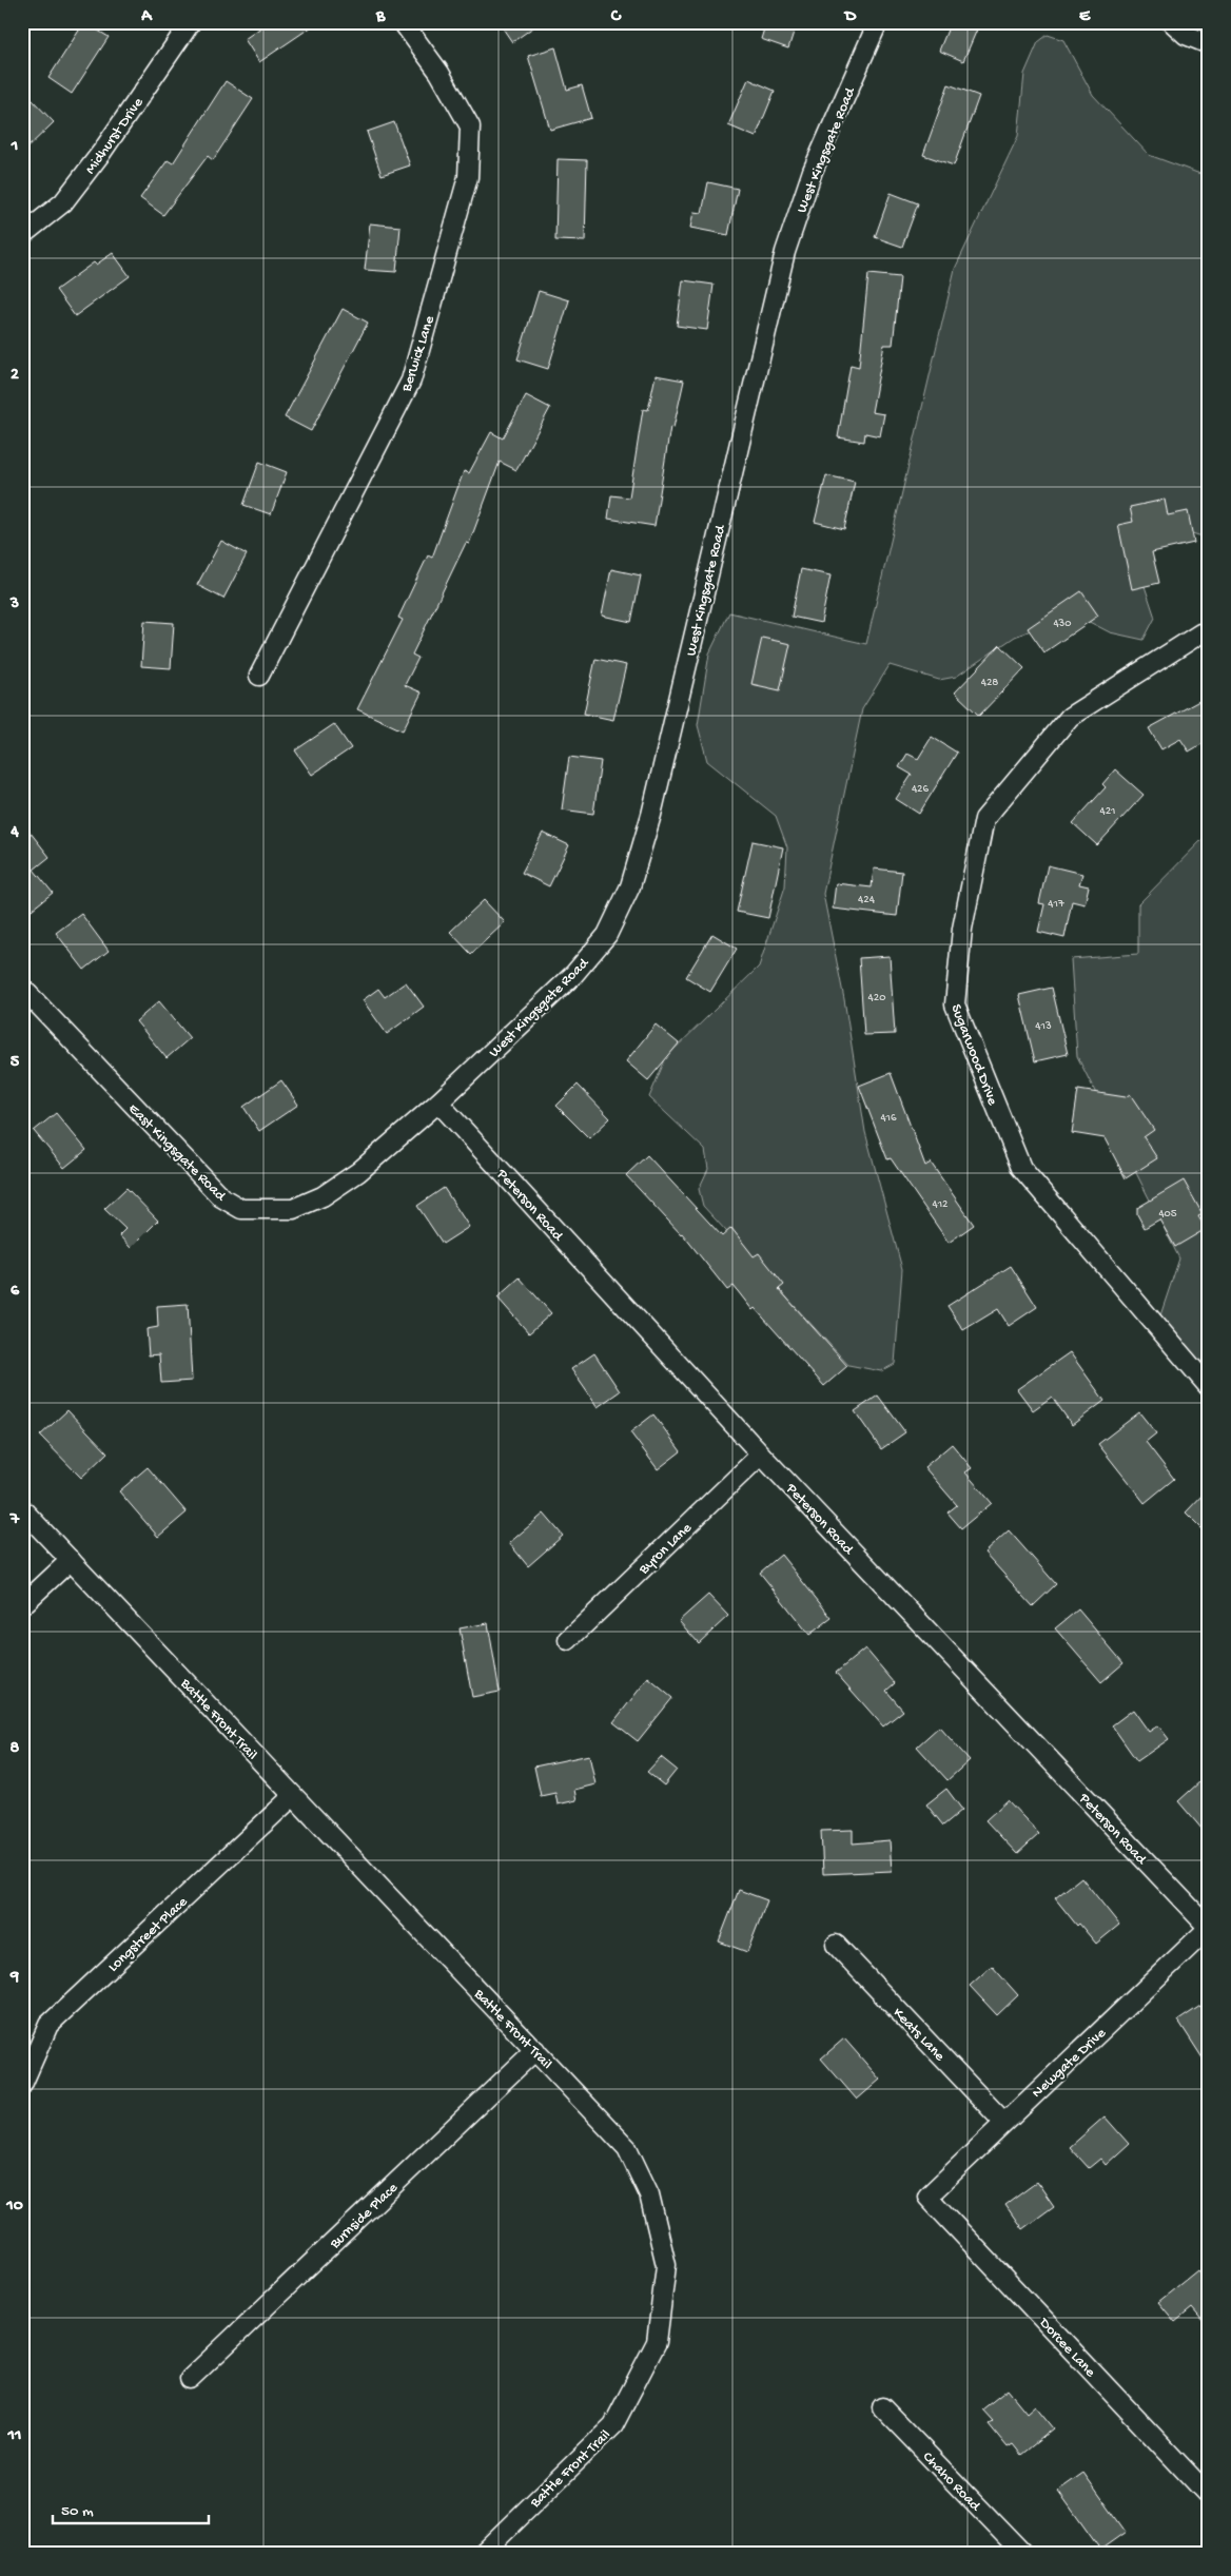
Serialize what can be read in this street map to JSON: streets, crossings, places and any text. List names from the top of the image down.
{
  "streets": {
    "street": [
      "Midhurst Drive",
      "West Kingsgate Road",
      "Berwick Lane",
      "Sugarwood Drive",
      "East Kingsgate Road",
      "Peterson Road",
      "Byron Lane",
      "Battle Front Trail",
      "Longstreet Place",
      "Keats Lane",
      "Newgate Drive",
      "Burnside Place",
      "Dorcee Lane",
      "Chaho Road"
    ]
  },
  "crossings": [
    ["West Kingsgate Road", "East Kingsgate Road"],
    ["West Kingsgate Road", "Peterson Road"],
    ["East Kingsgate Road", "Peterson Road"],
    ["Peterson Road", "Byron Lane"],
    ["Peterson Road", "Newgate Drive"],
    ["Battle Front Trail", "Longstreet Place"],
    ["Battle Front Trail", "Burnside Place"],
    ["Keats Lane", "Newgate Drive"],
    ["Newgate Drive", "Dorcee Lane"]
  ],
  "house_numbers": [
    "430",
    "428",
    "426",
    "421",
    "424",
    "417",
    "420",
    "413",
    "416",
    "412",
    "405"
  ],
  "scale_bar": "50 m",
  "grid": {
    "columns": [
      "A",
      "B",
      "C",
      "D",
      "E"
    ],
    "rows": [
      "1",
      "2",
      "3",
      "4",
      "5",
      "6",
      "7",
      "8",
      "9",
      "10",
      "11"
    ]
  }
}
